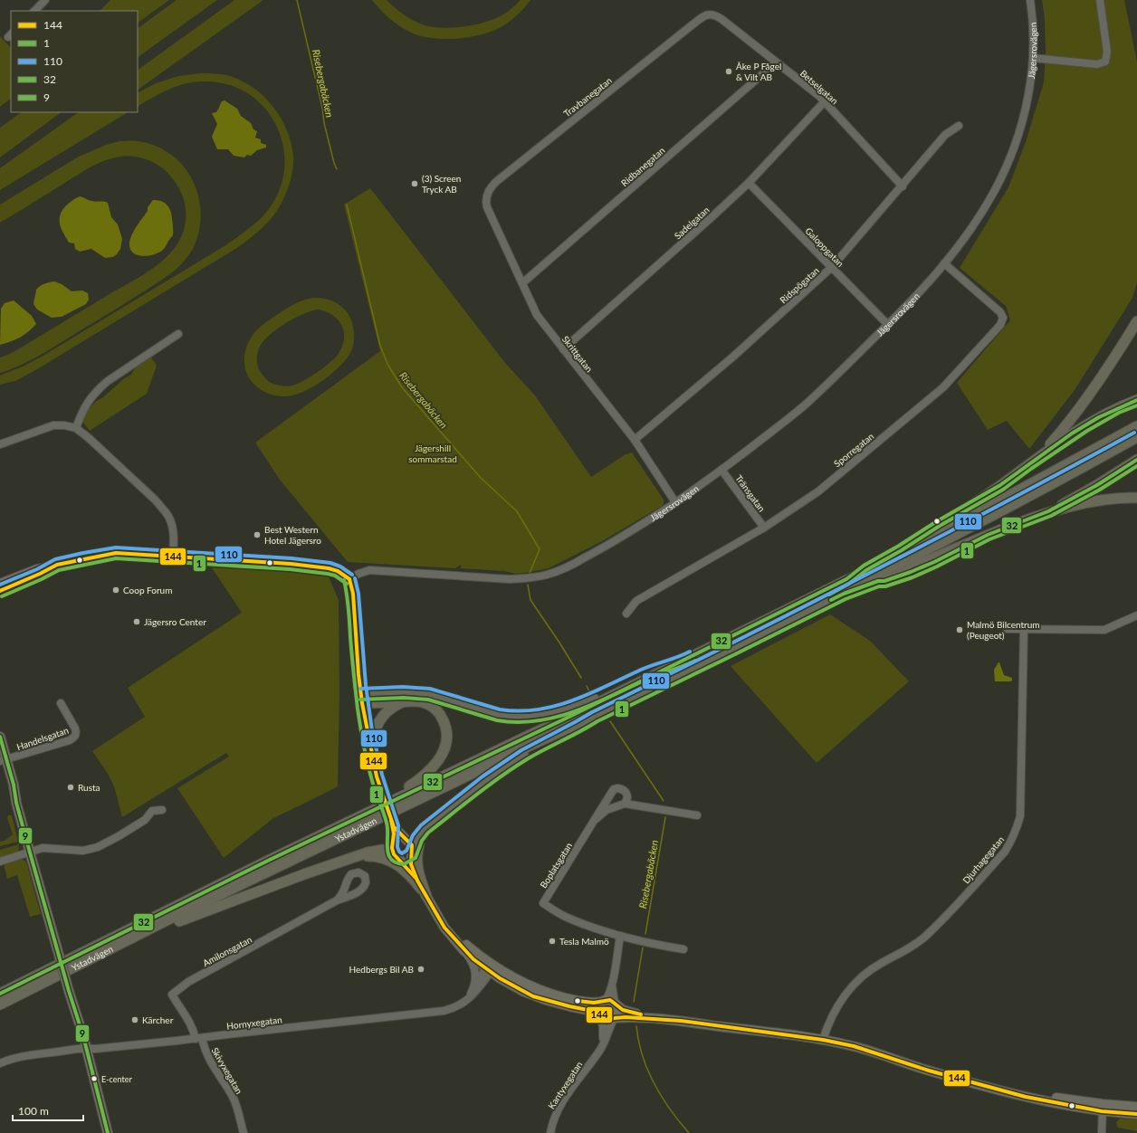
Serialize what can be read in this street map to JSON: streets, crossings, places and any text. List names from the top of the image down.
{
  "streets": {
    "highway": ["Ystadvägen"],
    "street": [
      "Jägersrovägen",
      "Betselgatan",
      "Travbanegatan",
      "Ridbanegatan",
      "Sadelgatan",
      "Galoppgatan",
      "Ridspögatan",
      "Skrittgatan",
      "Sporregatan",
      "Tränsgatan",
      "Handelsgatan",
      "Djurhagegatan",
      "Boplatsgatan",
      "Amilonsgatan",
      "Hornyxegatan",
      "Skivyxegatan",
      "Kantyxegatan"
    ]
  },
  "crossings": [
    ["Jägersrovägen", "Galoppgatan"],
    ["Jägersrovägen", "Skrittgatan"],
    ["Jägersrovägen", "Sporregatan"],
    ["Jägersrovägen", "Tränsgatan"],
    ["Betselgatan", "Travbanegatan"],
    ["Betselgatan", "Ridbanegatan"],
    ["Betselgatan", "Sadelgatan"],
    ["Betselgatan", "Ridspögatan"],
    ["Travbanegatan", "Skrittgatan"],
    ["Ridbanegatan", "Skrittgatan"],
    ["Sadelgatan", "Galoppgatan"],
    ["Sadelgatan", "Skrittgatan"],
    ["Galoppgatan", "Ridspögatan"],
    ["Ridspögatan", "Skrittgatan"],
    ["Sporregatan", "Tränsgatan"],
    ["Amilonsgatan", "Hornyxegatan"],
    ["Amilonsgatan", "Skivyxegatan"],
    ["Hornyxegatan", "Skivyxegatan"]
  ],
  "water": ["Risebergabäcken"],
  "parks": ["Jägershill sommarstad"],
  "places": [
    "Åke P Fågel & Vilt AB",
    "(3) Screen Tryck AB",
    "Best Western Hotel Jägersro",
    "Coop Forum",
    "Jägersro Center",
    "Malmö Bilcentrum (Peugeot)",
    "Rusta",
    "Tesla Malmö",
    "Hedbergs Bil AB",
    "Kärcher",
    "E-center"
  ],
  "lines": [
    "transit line 32",
    "transit line 1",
    "transit line 110",
    "transit line 144",
    "transit line 9"
  ],
  "legend": [
    "144",
    "1",
    "110",
    "32",
    "9"
  ],
  "scale_bar": "100 m"
}
